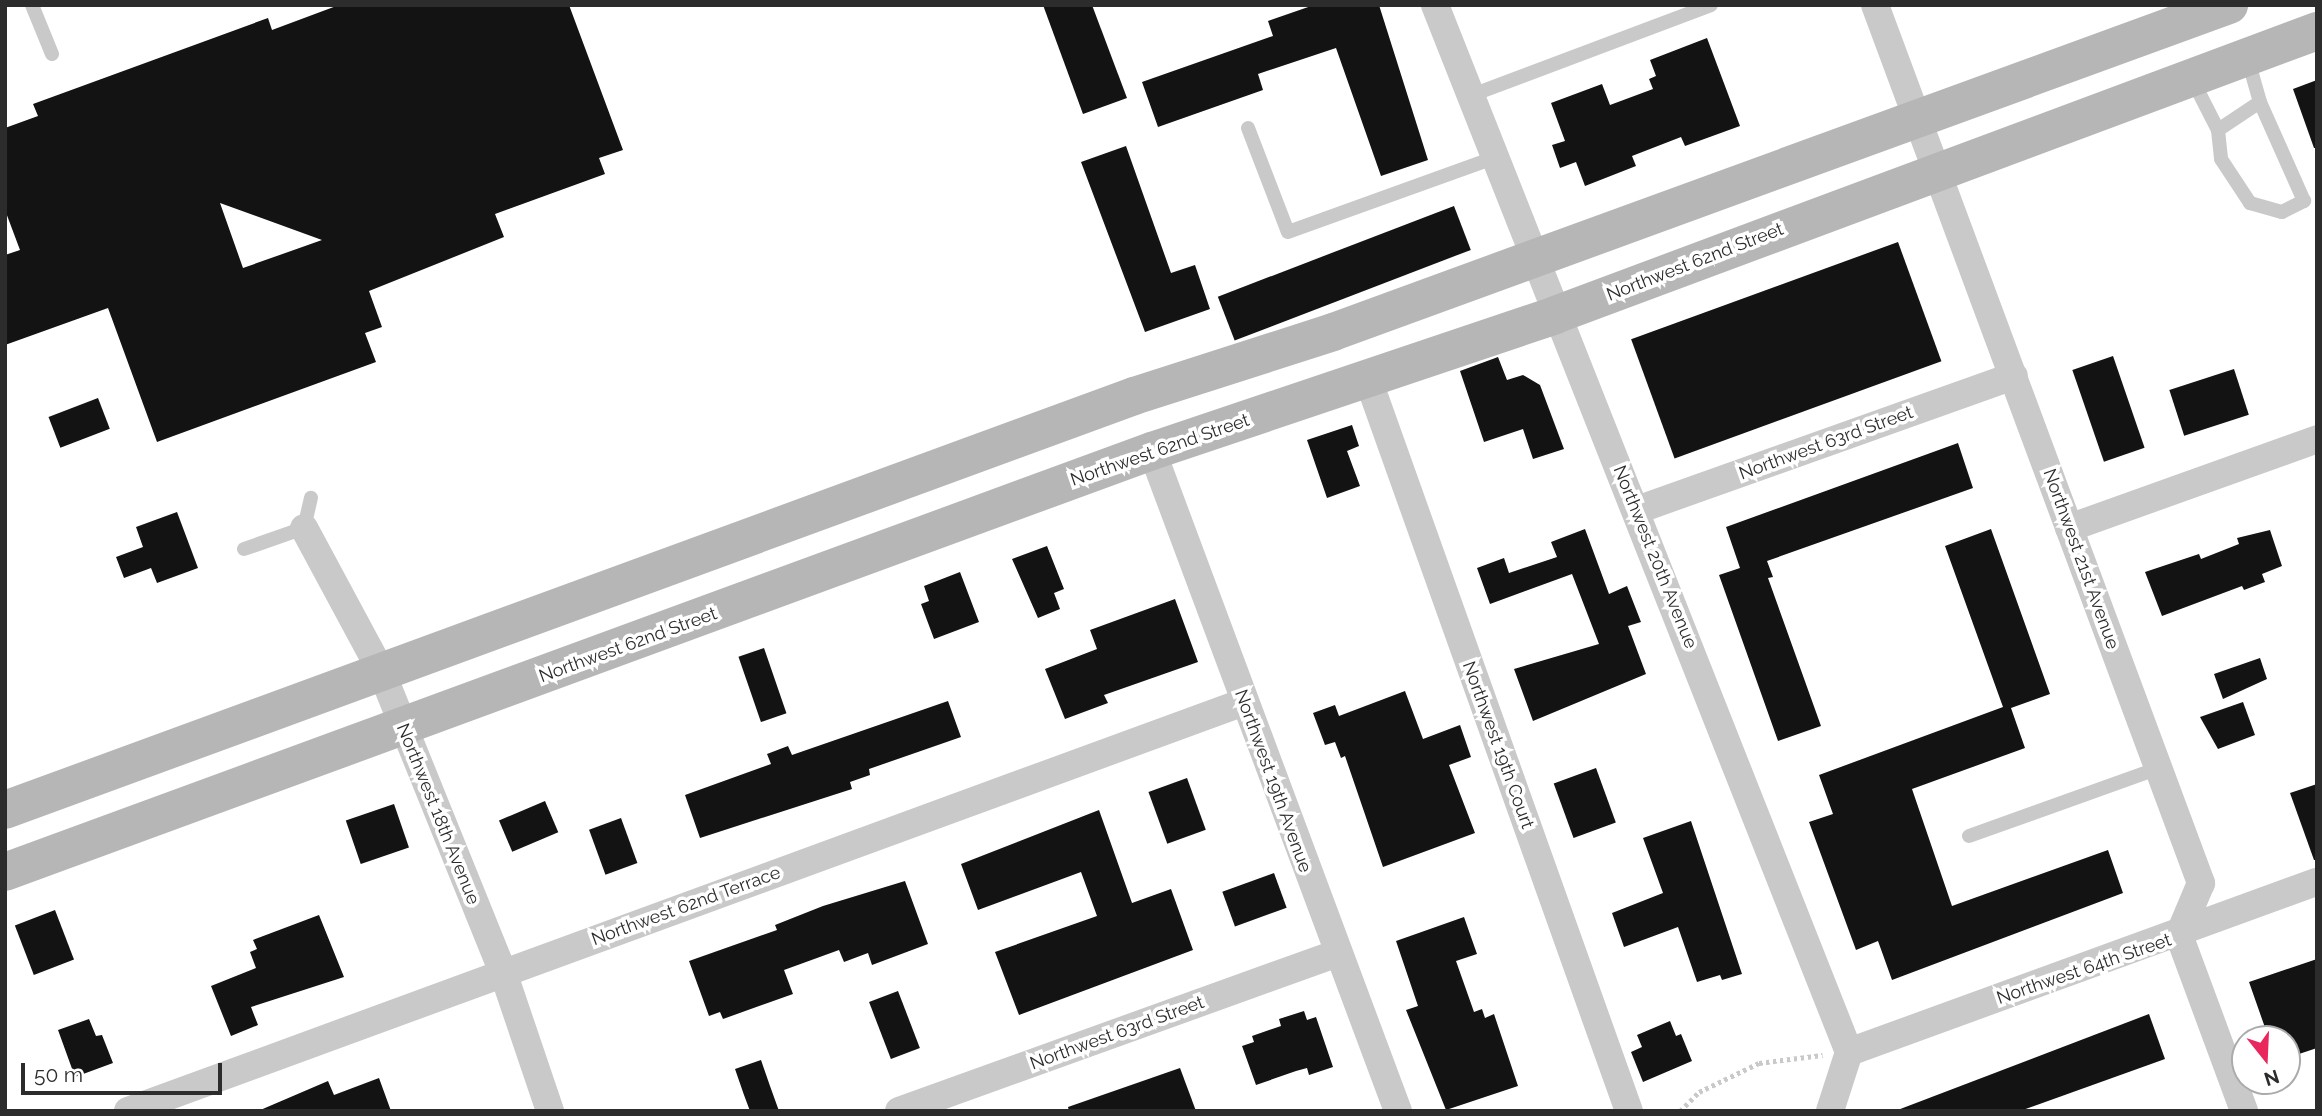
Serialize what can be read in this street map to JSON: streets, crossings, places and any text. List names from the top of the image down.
{
  "streets": {
    "main road": ["Northwest 62nd Street"],
    "street": [
      "Northwest 63rd Street",
      "Northwest 20th Avenue",
      "Northwest 21st Avenue",
      "Northwest 19th Court",
      "Northwest 19th Avenue",
      "Northwest 18th Avenue",
      "Northwest 62nd Terrace",
      "Northwest 64th Street"
    ]
  },
  "crossings": [
    ["Northwest 62nd Street", "Northwest 20th Avenue"],
    ["Northwest 62nd Street", "Northwest 21st Avenue"],
    ["Northwest 62nd Street", "Northwest 19th Court"],
    ["Northwest 62nd Street", "Northwest 19th Avenue"],
    ["Northwest 62nd Street", "Northwest 18th Avenue"],
    ["Northwest 63rd Street", "Northwest 20th Avenue"],
    ["Northwest 63rd Street", "Northwest 21st Avenue"],
    ["Northwest 63rd Street", "Northwest 19th Avenue"],
    ["Northwest 20th Avenue", "Northwest 64th Street"],
    ["Northwest 21st Avenue", "Northwest 64th Street"],
    ["Northwest 19th Avenue", "Northwest 62nd Terrace"],
    ["Northwest 18th Avenue", "Northwest 62nd Terrace"]
  ],
  "scale_bar": "50 m",
  "north": "bottom"
}
